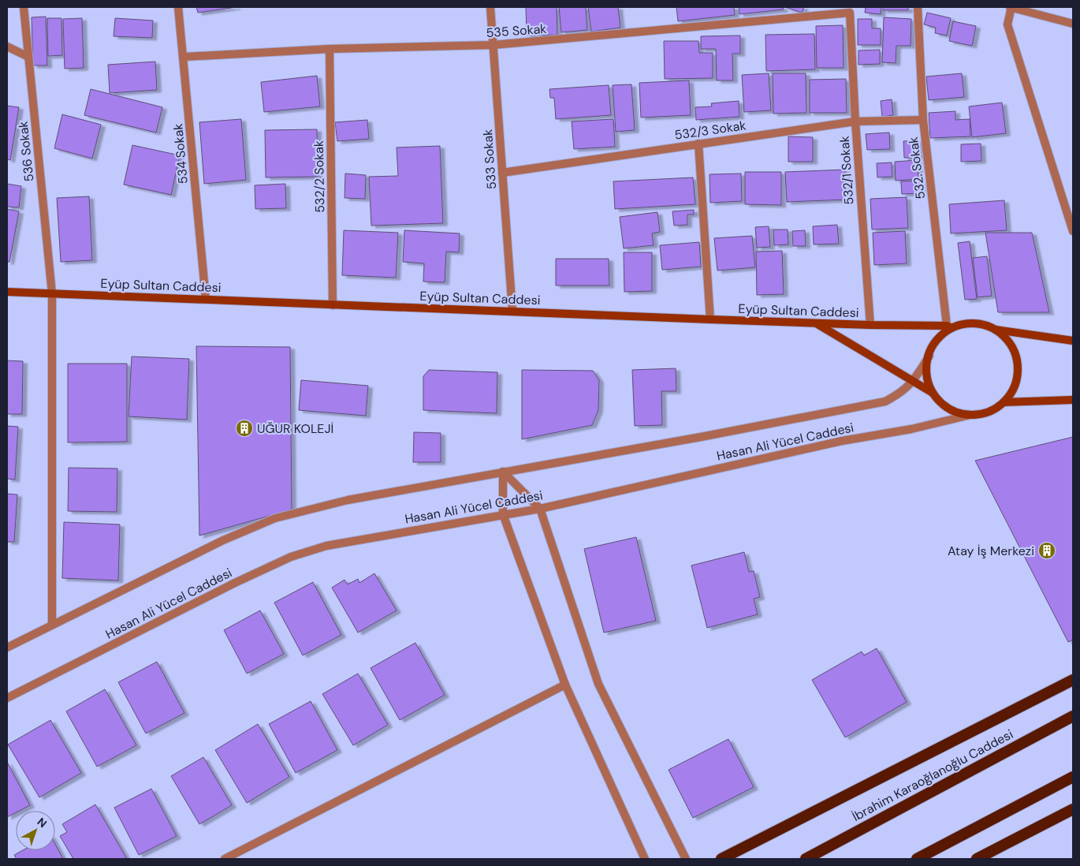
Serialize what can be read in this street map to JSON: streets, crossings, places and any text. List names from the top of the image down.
{
  "streets": {
    "highway": ["İbrahim Karaoğlanoğlu Caddesi"],
    "main road": ["Eyüp Sultan Caddesi"],
    "street": [
      "535 Sokak",
      "532/3 Sokak",
      "536 Sokak",
      "534 Sokak",
      "533 Sokak",
      "532. Sokak",
      "532/1 Sokak",
      "532/2 Sokak",
      "Hasan Ali Yücel Caddesi"
    ]
  },
  "crossings": [
    ["535 Sokak", "534 Sokak"],
    ["535 Sokak", "533 Sokak"],
    ["535 Sokak", "532/1 Sokak"],
    ["535 Sokak", "532/2 Sokak"],
    ["532/3 Sokak", "533 Sokak"],
    ["532/3 Sokak", "532. Sokak"],
    ["532/3 Sokak", "532/1 Sokak"],
    ["536 Sokak", "Eyüp Sultan Caddesi"],
    ["534 Sokak", "Eyüp Sultan Caddesi"],
    ["533 Sokak", "Eyüp Sultan Caddesi"],
    ["532. Sokak", "Eyüp Sultan Caddesi"],
    ["532. Sokak", "Hasan Ali Yücel Caddesi"],
    ["532/1 Sokak", "Eyüp Sultan Caddesi"],
    ["532/2 Sokak", "Eyüp Sultan Caddesi"],
    ["Eyüp Sultan Caddesi", "Hasan Ali Yücel Caddesi"]
  ],
  "places": {
    "building": ["UĞUR KOLEJİ", "Atay İş Merkezi"]
  },
  "north": "top right"
}
